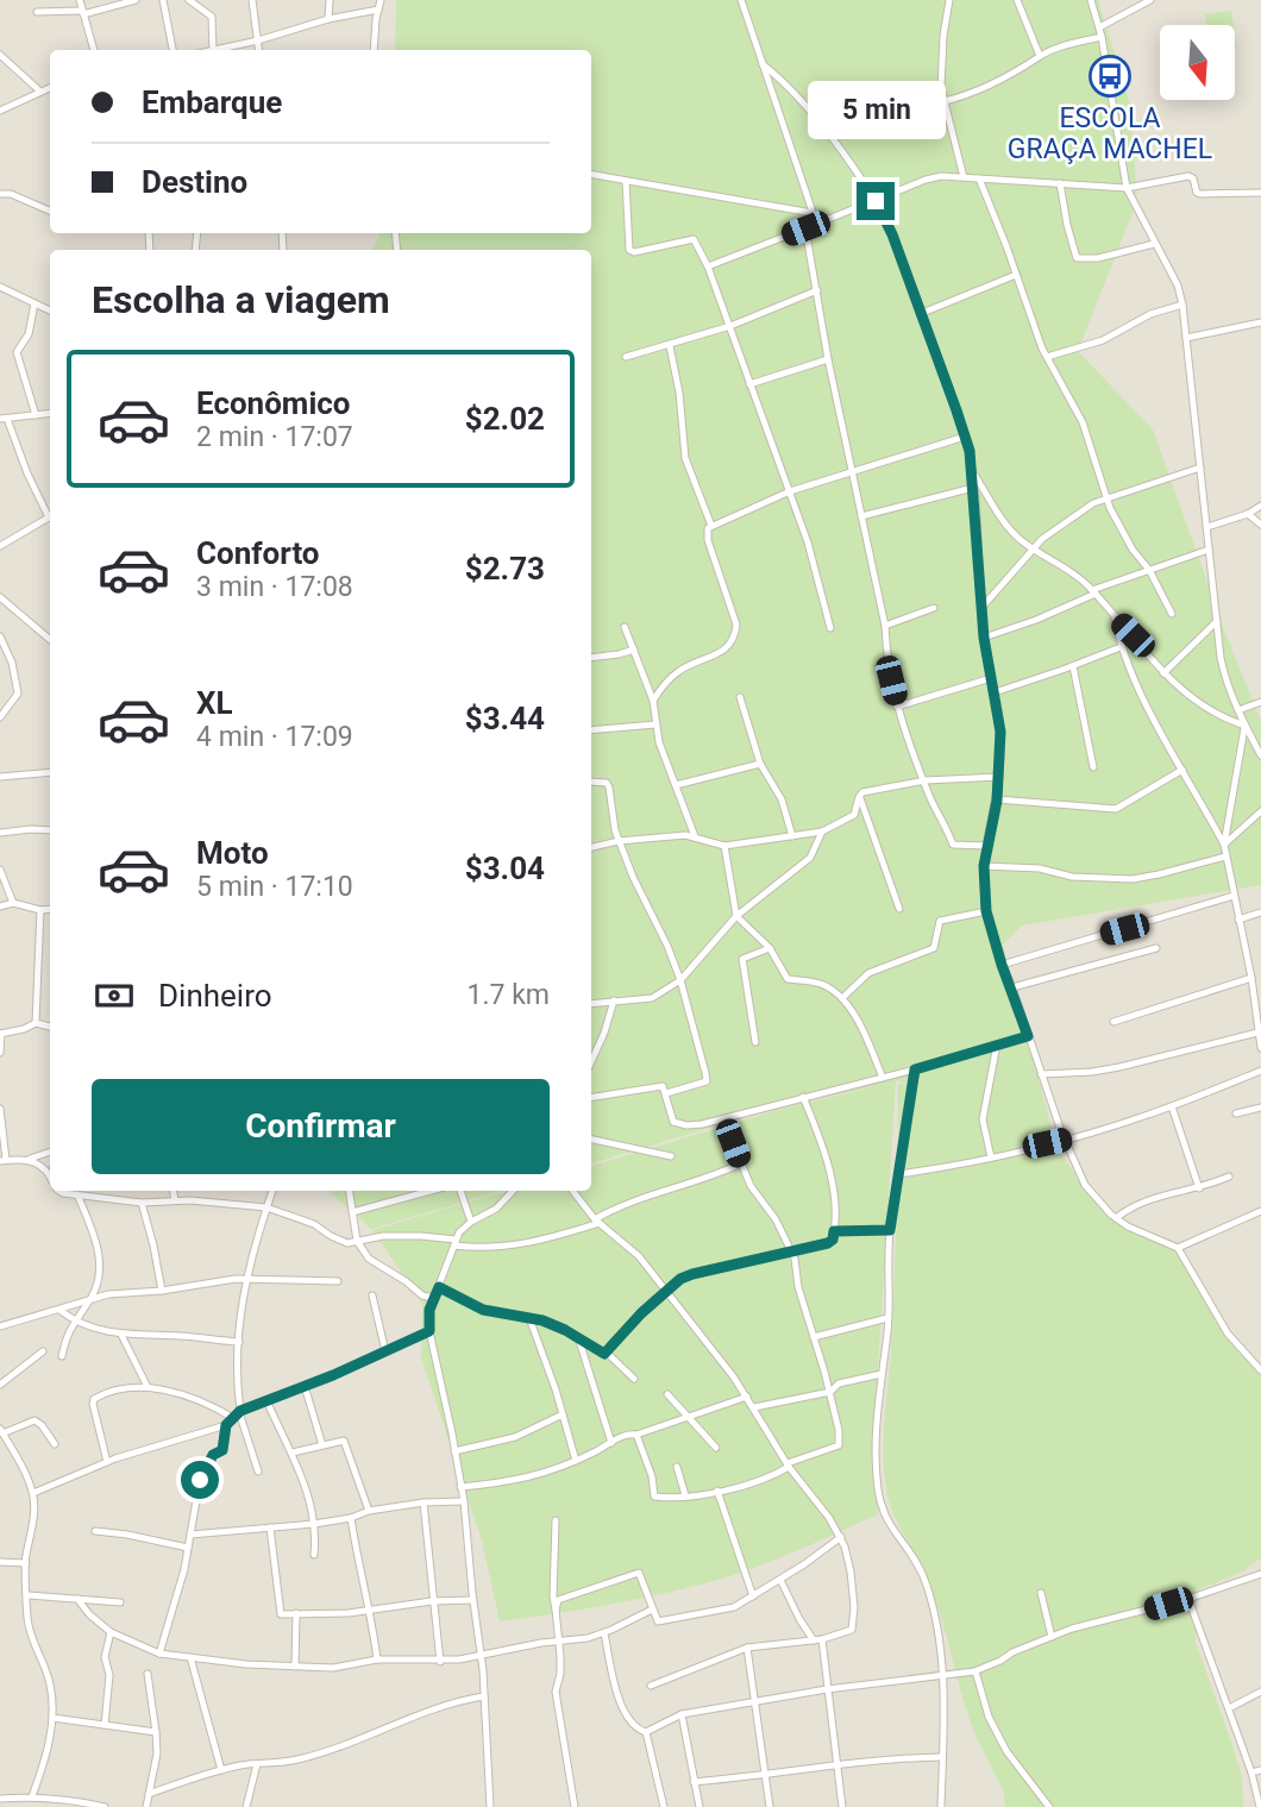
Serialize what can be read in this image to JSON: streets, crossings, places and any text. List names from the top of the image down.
{
  "places": {
    "bus stop": ["ESCOLA GRAÇA MACHEL"]
  },
  "north": "bottom",
  "page": {
    "banner": ["Embarque", "Destino"],
    "bubble": "5 min",
    "heading": "Escolha a viagem",
    "list": [
      {
        "name": "Econômico",
        "note": "2 min · 17:07",
        "value": "$2.02"
      },
      {
        "name": "Conforto",
        "note": "3 min · 17:08",
        "value": "$2.73"
      },
      {
        "name": "XL",
        "note": "4 min · 17:09",
        "value": "$3.44"
      },
      {
        "name": "Moto",
        "note": "5 min · 17:10",
        "value": "$3.04"
      }
    ],
    "pay": ["Dinheiro", "1.7 km"],
    "buttons": "Confirmar"
  }
}
